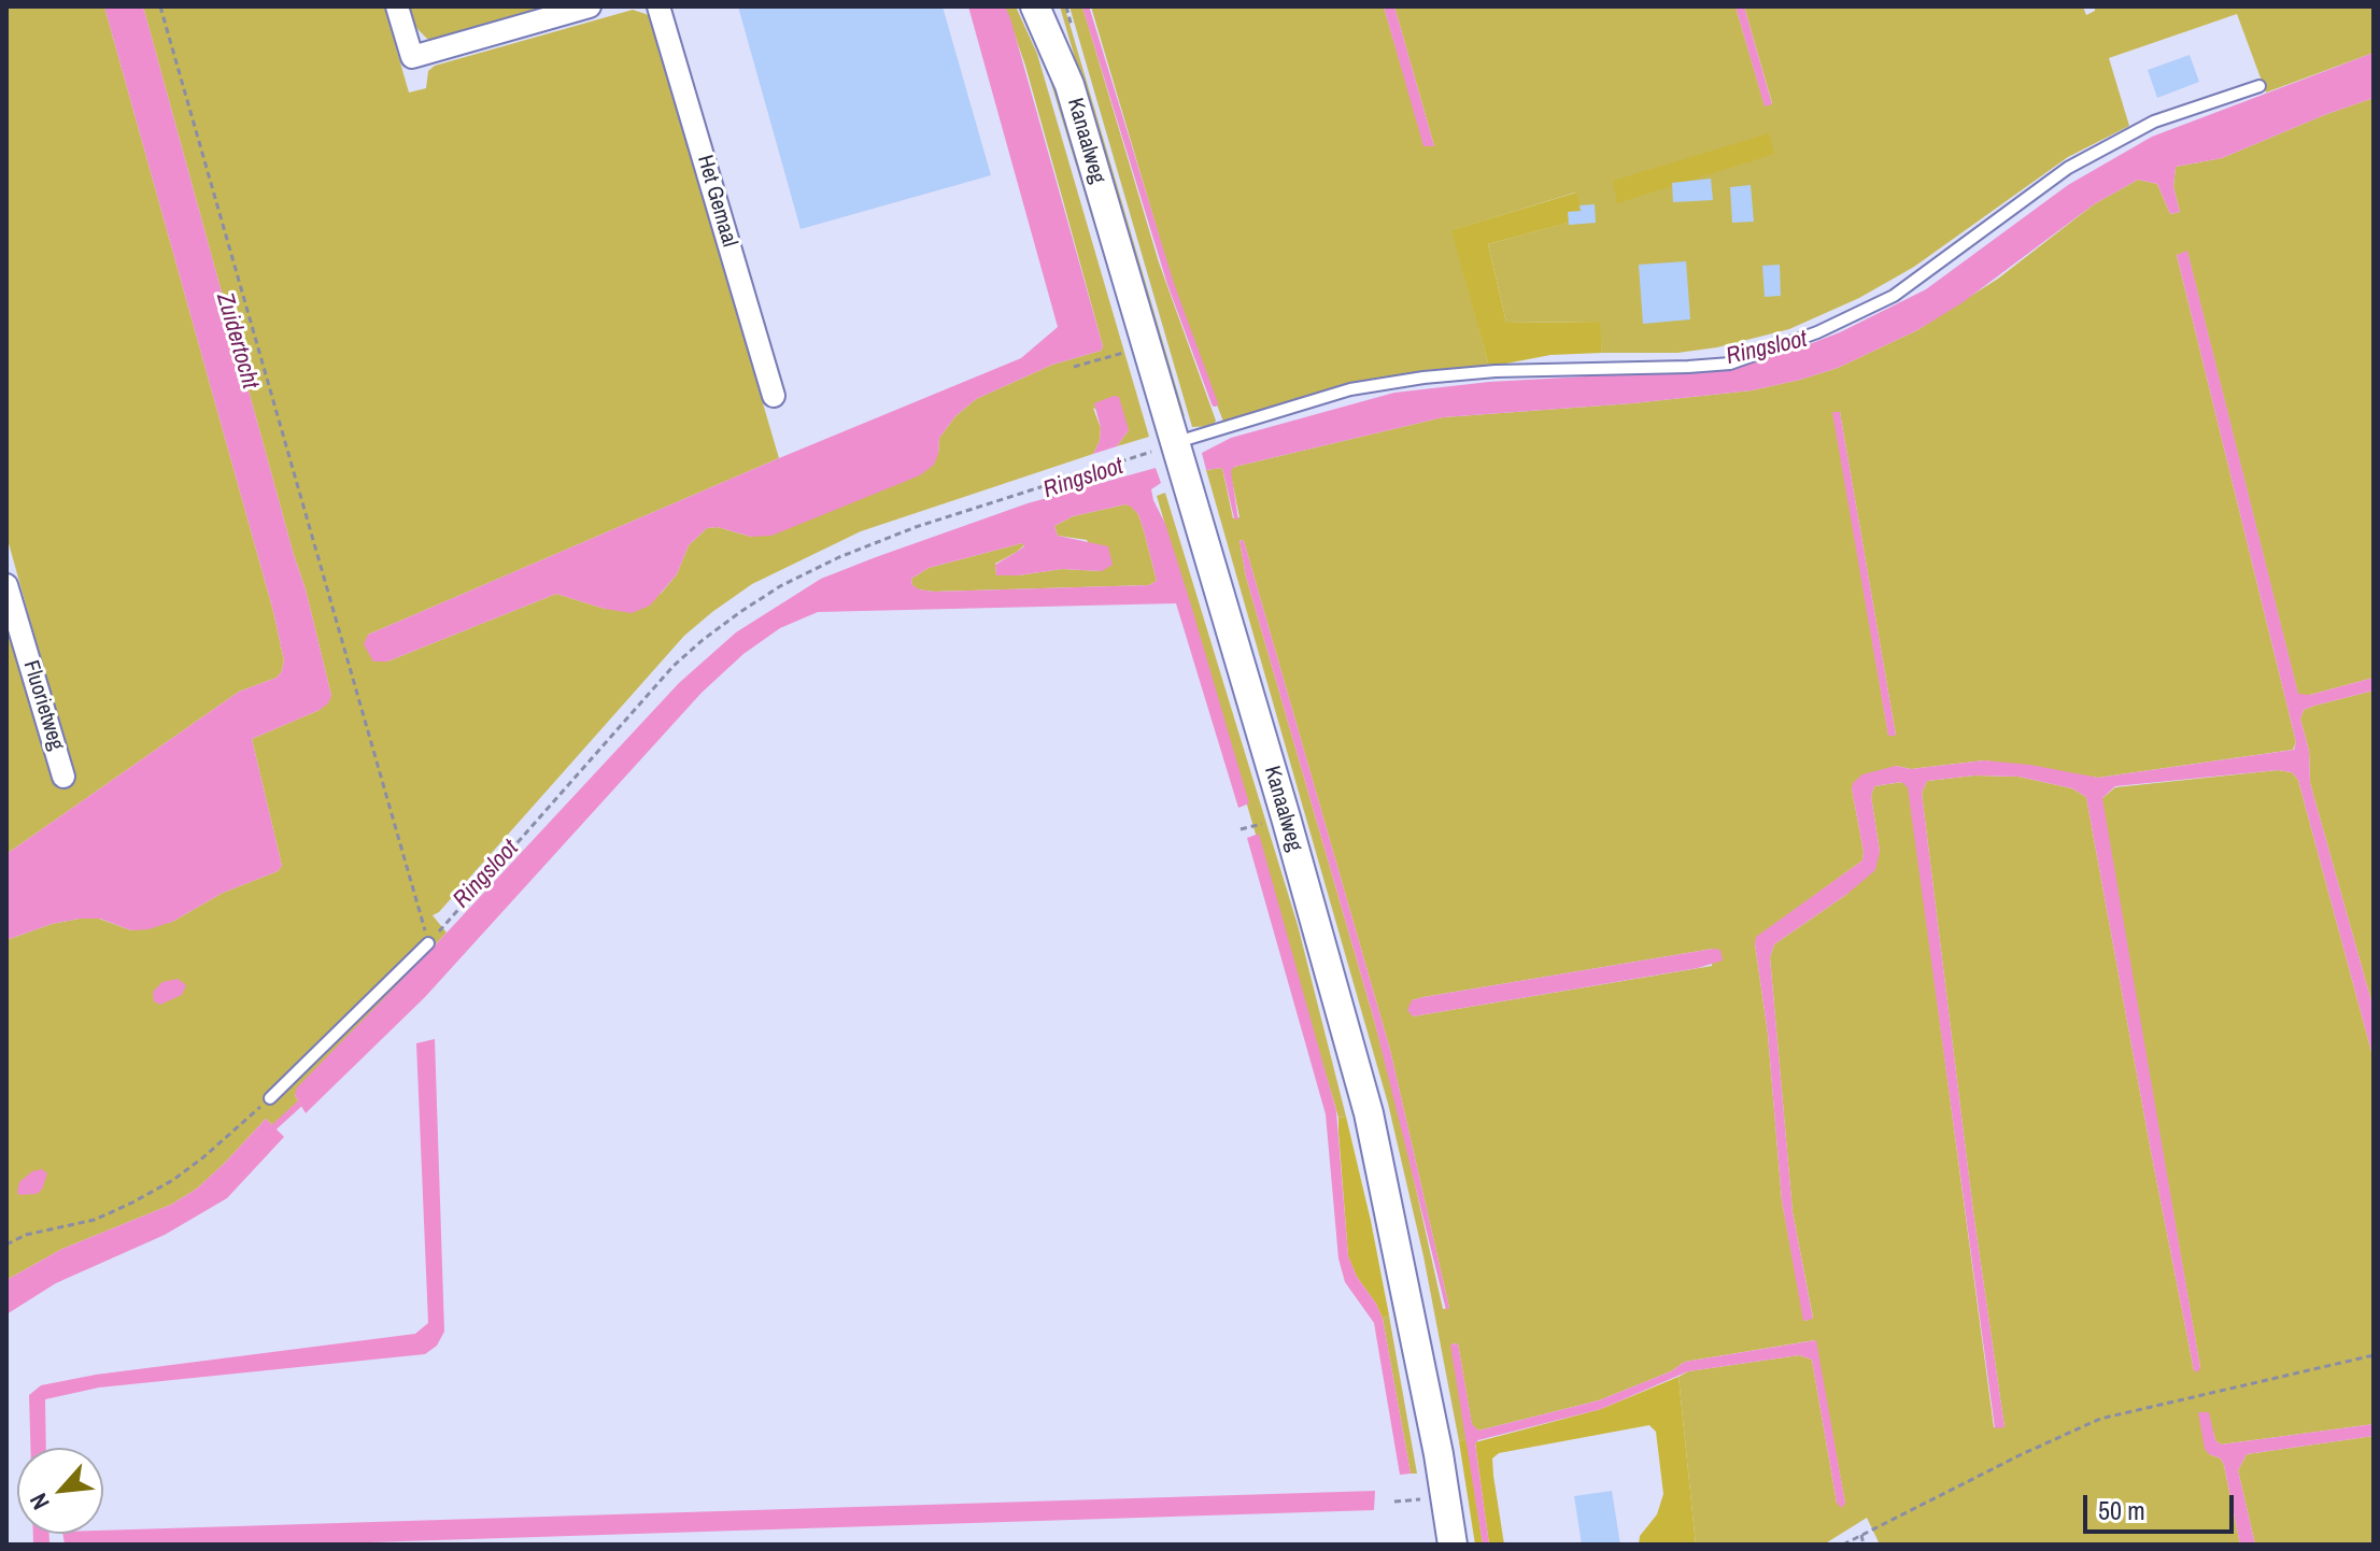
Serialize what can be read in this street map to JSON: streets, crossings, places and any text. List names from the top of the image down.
{
  "streets": {
    "street": ["Kanaalweg", "Het Gemaal", "Fluorietweg"]
  },
  "water": ["Zuidertocht", "Ringsloot"],
  "scale_bar": "50 m",
  "north": "bottom left"
}
